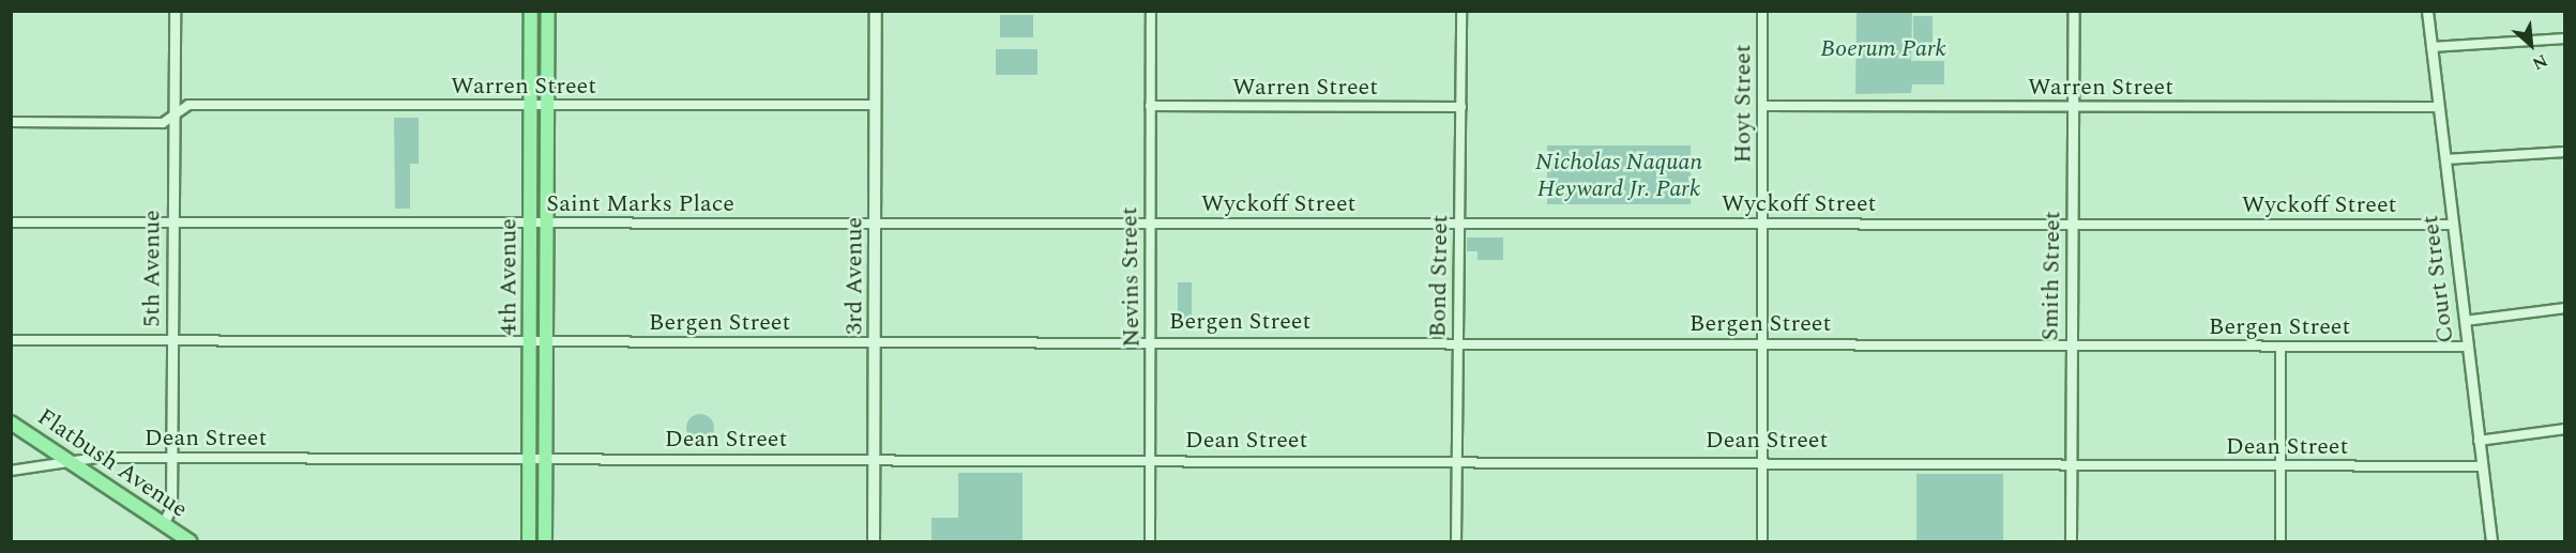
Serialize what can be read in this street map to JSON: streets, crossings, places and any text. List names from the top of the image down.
{
  "streets": {
    "main road": ["3rd Avenue", "4th Avenue", "Flatbush Avenue"],
    "street": [
      "Warren Street",
      "Hoyt Street",
      "Saint Marks Place",
      "Wyckoff Street",
      "5th Avenue",
      "Bond Street",
      "Smith Street",
      "Nevins Street",
      "Court Street",
      "Bergen Street",
      "Dean Street"
    ]
  },
  "crossings": [
    ["Warren Street", "Hoyt Street"],
    ["Warren Street", "5th Avenue"],
    ["Warren Street", "3rd Avenue"],
    ["Warren Street", "Bond Street"],
    ["Warren Street", "Smith Street"],
    ["Warren Street", "4th Avenue"],
    ["Warren Street", "Nevins Street"],
    ["Warren Street", "Court Street"],
    ["Hoyt Street", "Wyckoff Street"],
    ["Hoyt Street", "Bergen Street"],
    ["Hoyt Street", "Dean Street"],
    ["Saint Marks Place", "Wyckoff Street"],
    ["Saint Marks Place", "5th Avenue"],
    ["Saint Marks Place", "3rd Avenue"],
    ["Saint Marks Place", "4th Avenue"],
    ["Wyckoff Street", "3rd Avenue"],
    ["Wyckoff Street", "Bond Street"],
    ["Wyckoff Street", "Smith Street"],
    ["Wyckoff Street", "Nevins Street"],
    ["Wyckoff Street", "Court Street"],
    ["5th Avenue", "Bergen Street"],
    ["5th Avenue", "Dean Street"],
    ["5th Avenue", "Flatbush Avenue"],
    ["3rd Avenue", "Bergen Street"],
    ["3rd Avenue", "Dean Street"],
    ["Bond Street", "Bergen Street"],
    ["Bond Street", "Dean Street"],
    ["Smith Street", "Bergen Street"],
    ["Smith Street", "Dean Street"],
    ["4th Avenue", "Bergen Street"],
    ["4th Avenue", "Dean Street"],
    ["Nevins Street", "Bergen Street"],
    ["Nevins Street", "Dean Street"],
    ["Court Street", "Bergen Street"],
    ["Court Street", "Dean Street"],
    ["Dean Street", "Flatbush Avenue"]
  ],
  "parks": ["Boerum Park", "Nicholas Naquan Heyward Jr. Park"],
  "north": "bottom right"
}
